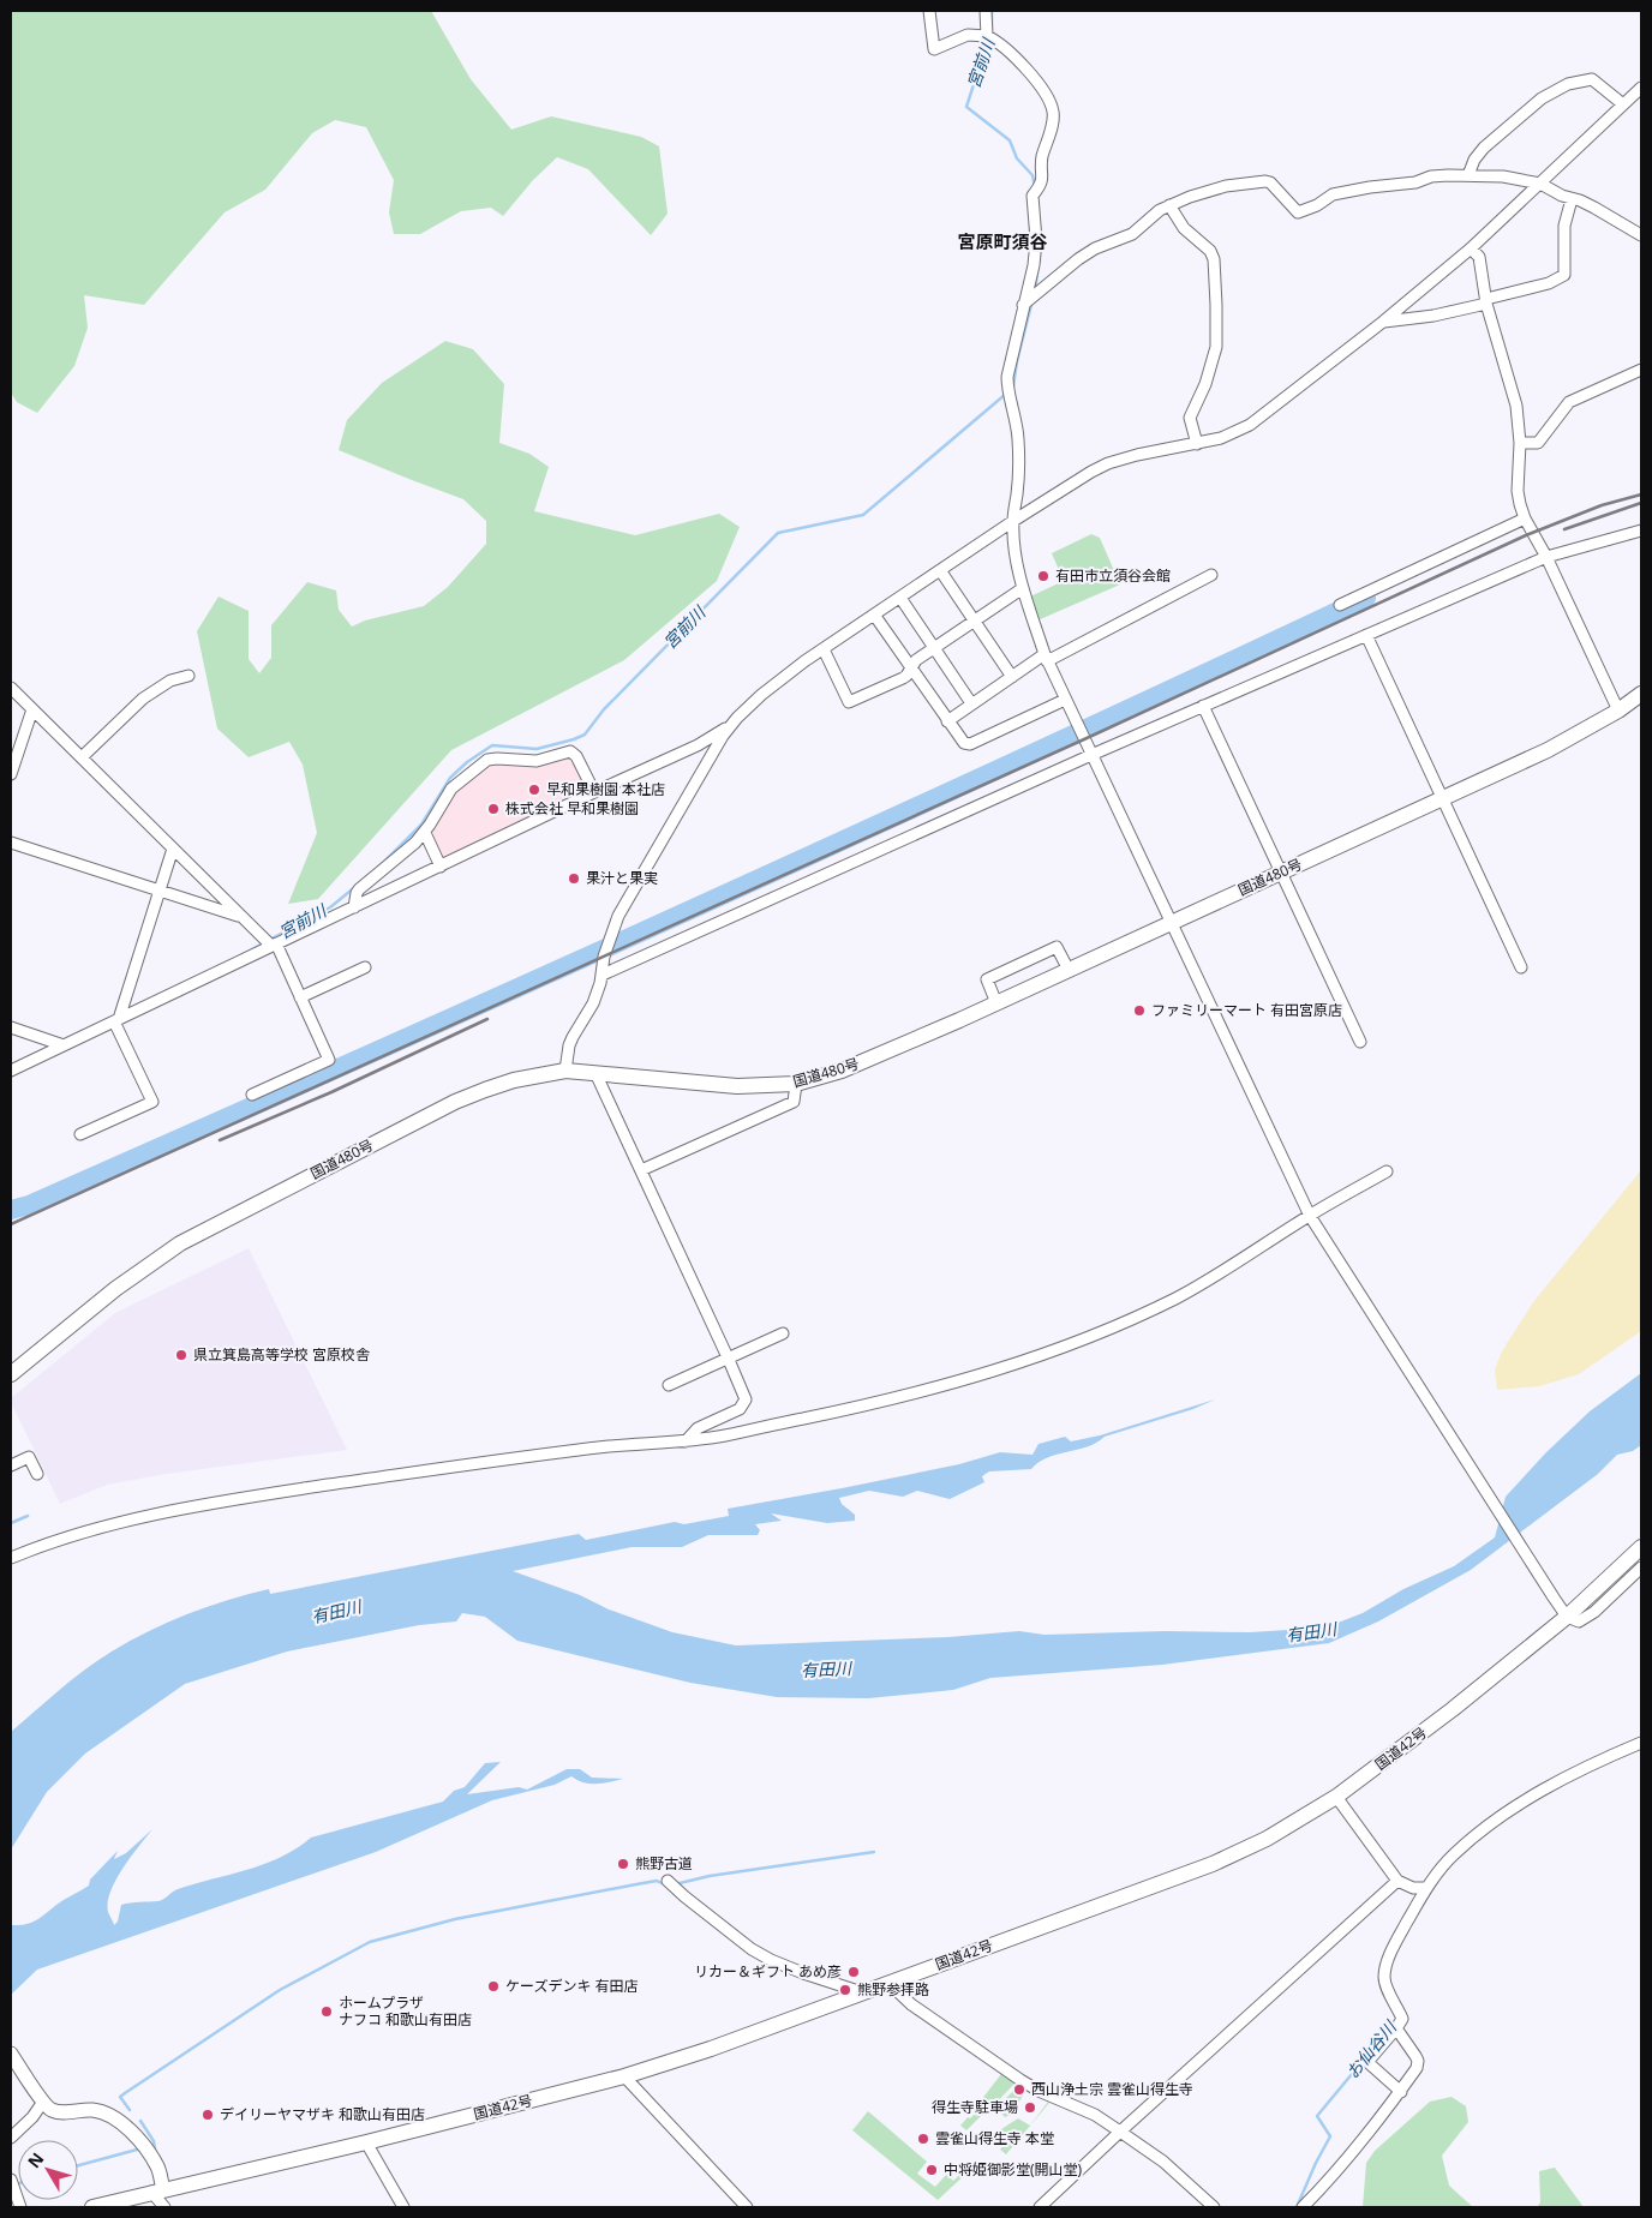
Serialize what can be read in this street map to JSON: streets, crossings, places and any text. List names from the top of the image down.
{
  "streets": {
    "highway": ["国道480号", "国道42号"]
  },
  "districts": ["宮原町須谷"],
  "water": ["宮前川", "有田川", "お仙谷川"],
  "places": [
    "有田市立須谷会館",
    "早和果樹園 本社店",
    "株式会社 早和果樹園",
    "果汁と果実",
    "ファミリーマート 有田宮原店",
    "県立箕島高等学校 宮原校舎",
    "熊野古道",
    "リカー＆ギフト あめ彦",
    "ケーズデンキ 有田店",
    "熊野参拝路",
    "ホームプラザ ナフコ 和歌山有田店",
    "西山浄土宗 雲雀山得生寺",
    "得生寺駐車場",
    "デイリーヤマザキ 和歌山有田店",
    "雲雀山得生寺 本堂",
    "中将姫御影堂(開山堂)"
  ],
  "north": "top left"
}
